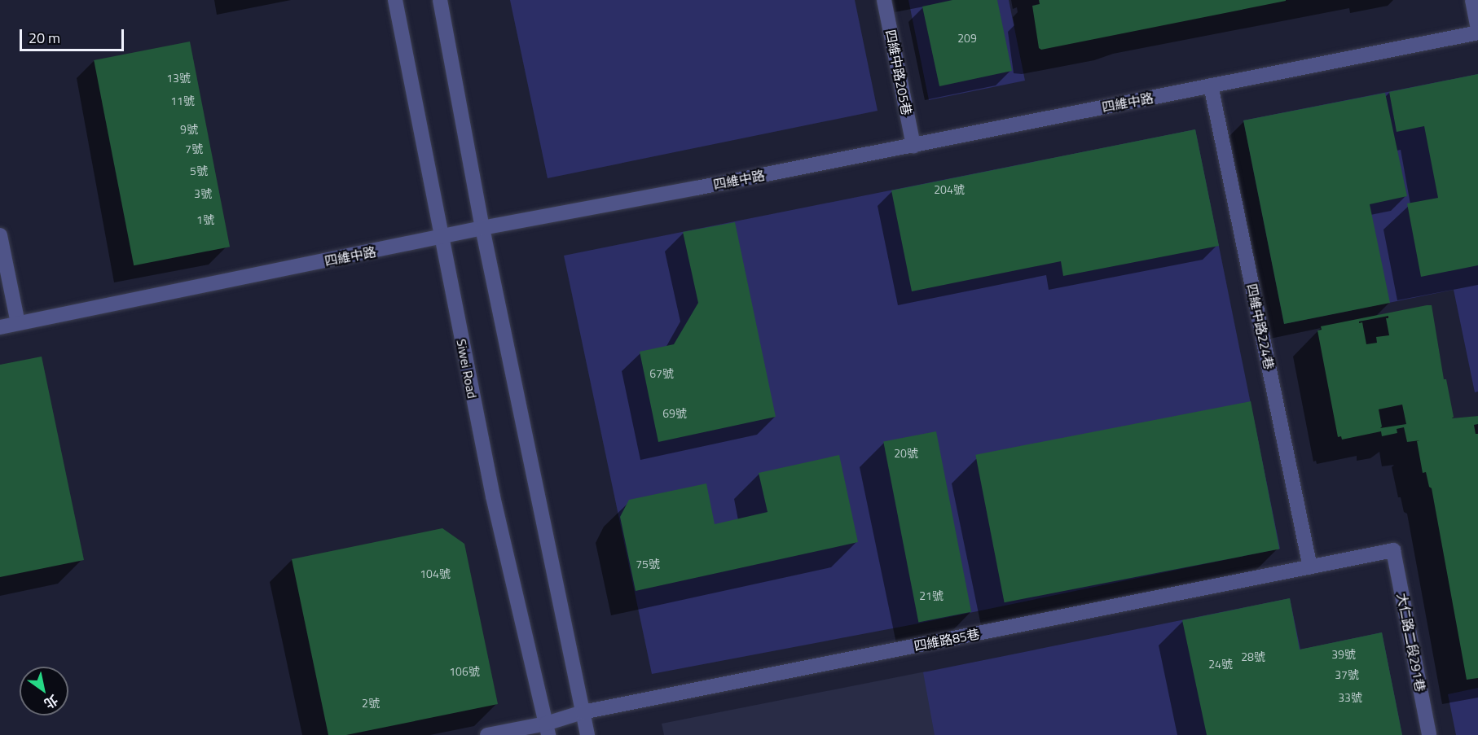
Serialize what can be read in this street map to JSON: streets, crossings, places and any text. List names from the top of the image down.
{
  "streets": {
    "street": [
      "四維中路205巷",
      "四維中路",
      "四維中路224巷",
      "Siwei Road",
      "四維路85巷",
      "大仁路二段291巷"
    ]
  },
  "crossings": [
    ["四維中路205巷", "四維中路"],
    ["四維中路", "四維中路224巷"],
    ["四維中路", "Siwei Road"],
    ["四維中路224巷", "四維路85巷"],
    ["Siwei Road", "四維路85巷"],
    ["四維路85巷", "大仁路二段291巷"]
  ],
  "house_numbers": [
    "209",
    "13號",
    "11號",
    "9號",
    "7號",
    "5號",
    "204號",
    "3號",
    "1號",
    "67號",
    "69號",
    "20號",
    "75號",
    "104號",
    "21號",
    "39號",
    "28號",
    "24號",
    "106號",
    "37號",
    "33號",
    "2號"
  ],
  "scale_bar": "20 m",
  "north": "bottom right"
}
